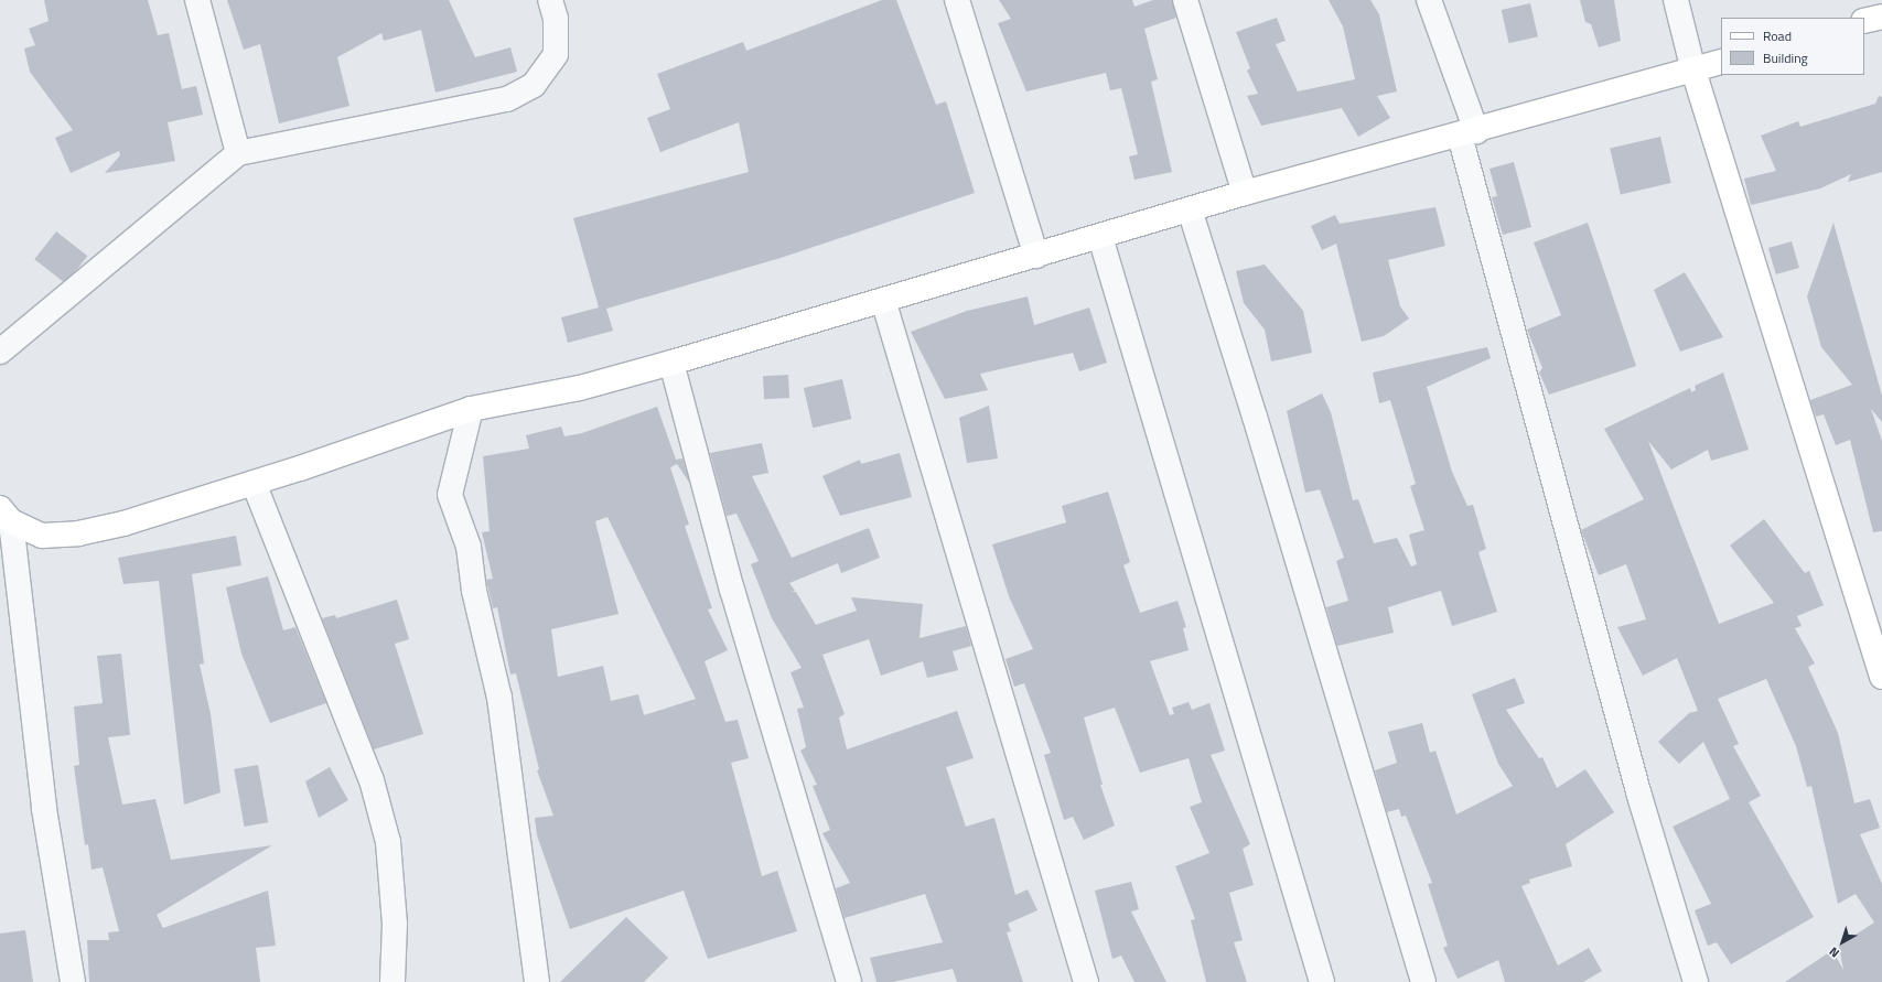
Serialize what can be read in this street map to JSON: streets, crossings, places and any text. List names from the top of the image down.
{
  "legend": ["Road", "Building"],
  "north": "bottom left"
}
